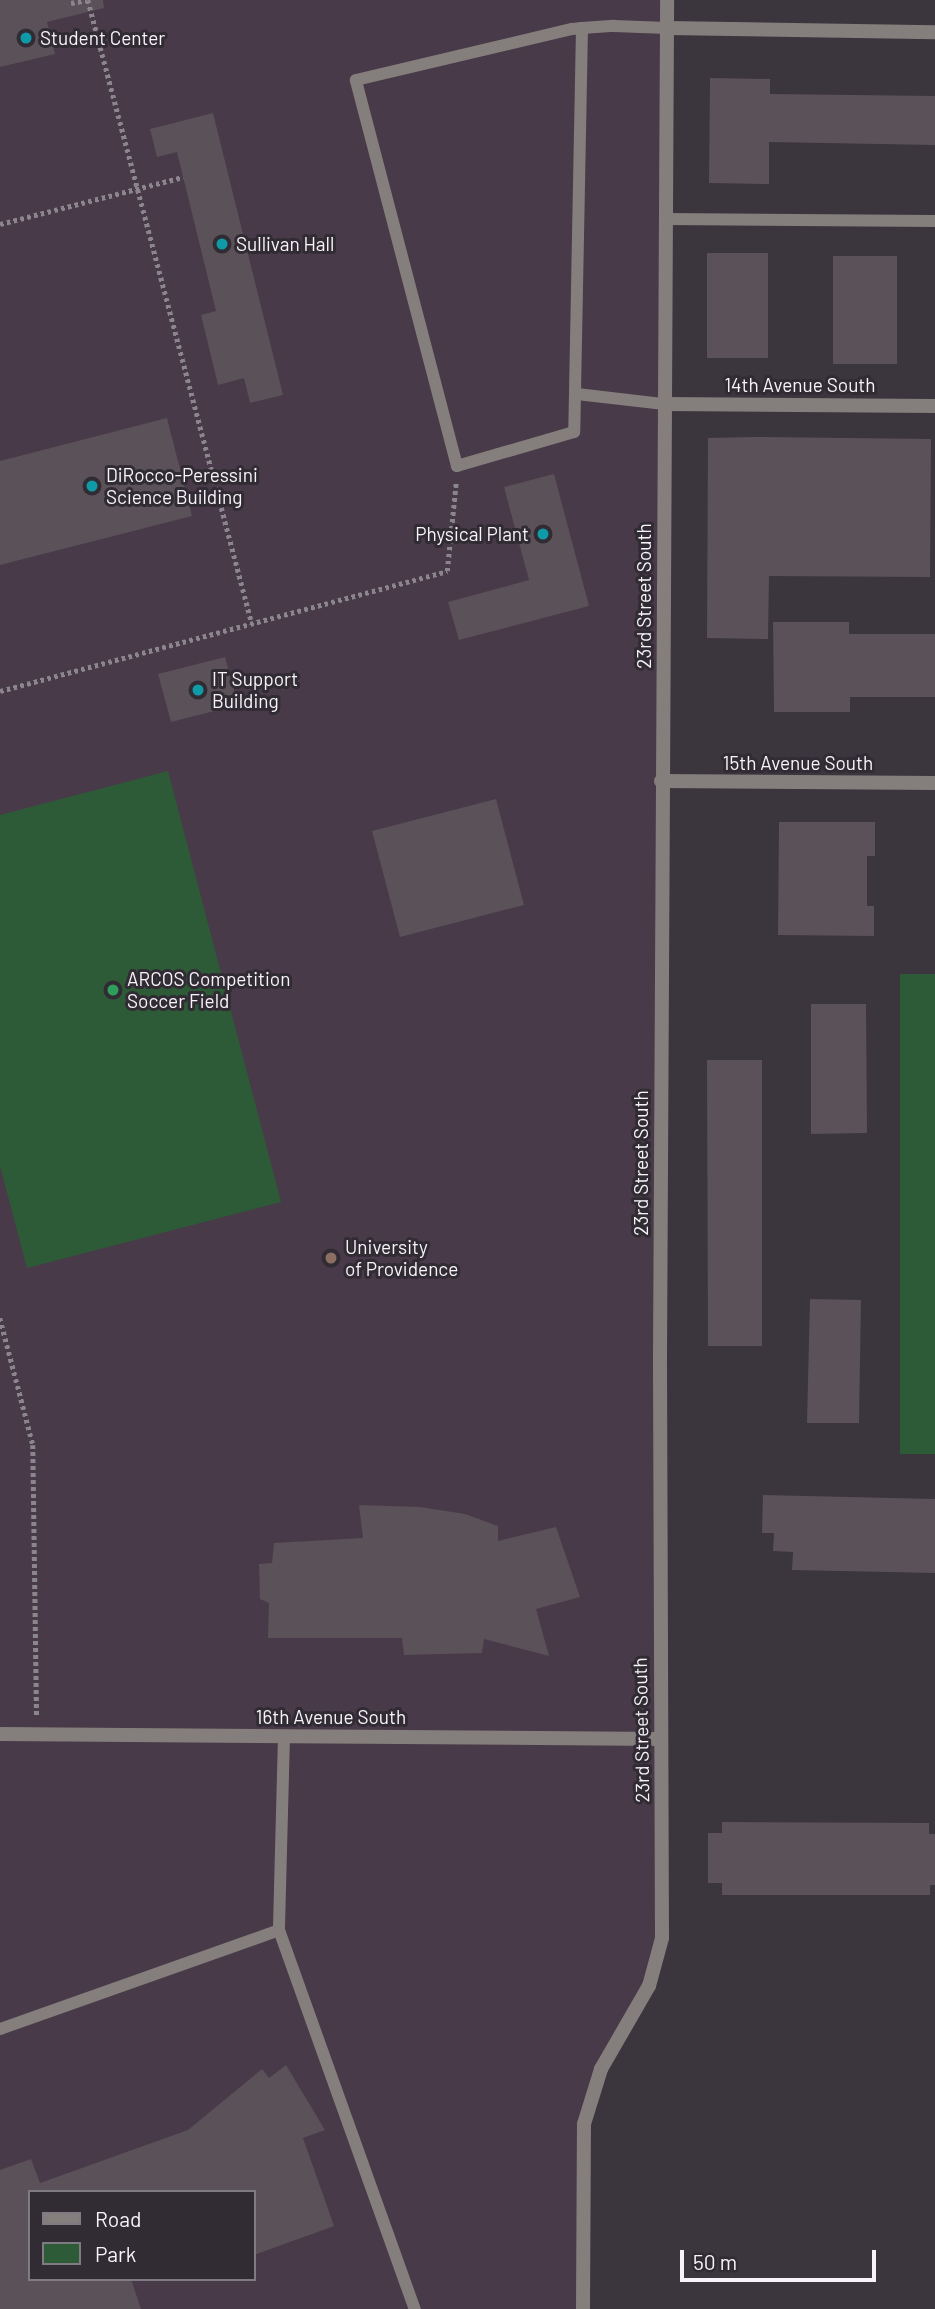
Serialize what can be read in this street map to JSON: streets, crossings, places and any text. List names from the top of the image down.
{
  "streets": {
    "street": [
      "14th Avenue South",
      "23rd Street South",
      "15th Avenue South",
      "16th Avenue South"
    ]
  },
  "crossings": [
    ["14th Avenue South", "23rd Street South"],
    ["23rd Street South", "15th Avenue South"],
    ["23rd Street South", "16th Avenue South"]
  ],
  "places": [
    "Student Center",
    "Sullivan Hall",
    "DiRocco-Peressini Science Building",
    "Physical Plant",
    "IT Support Building",
    "ARCOS Competition Soccer Field",
    "University of Providence"
  ],
  "legend": ["Road", "Park"],
  "scale_bar": "50 m"
}
